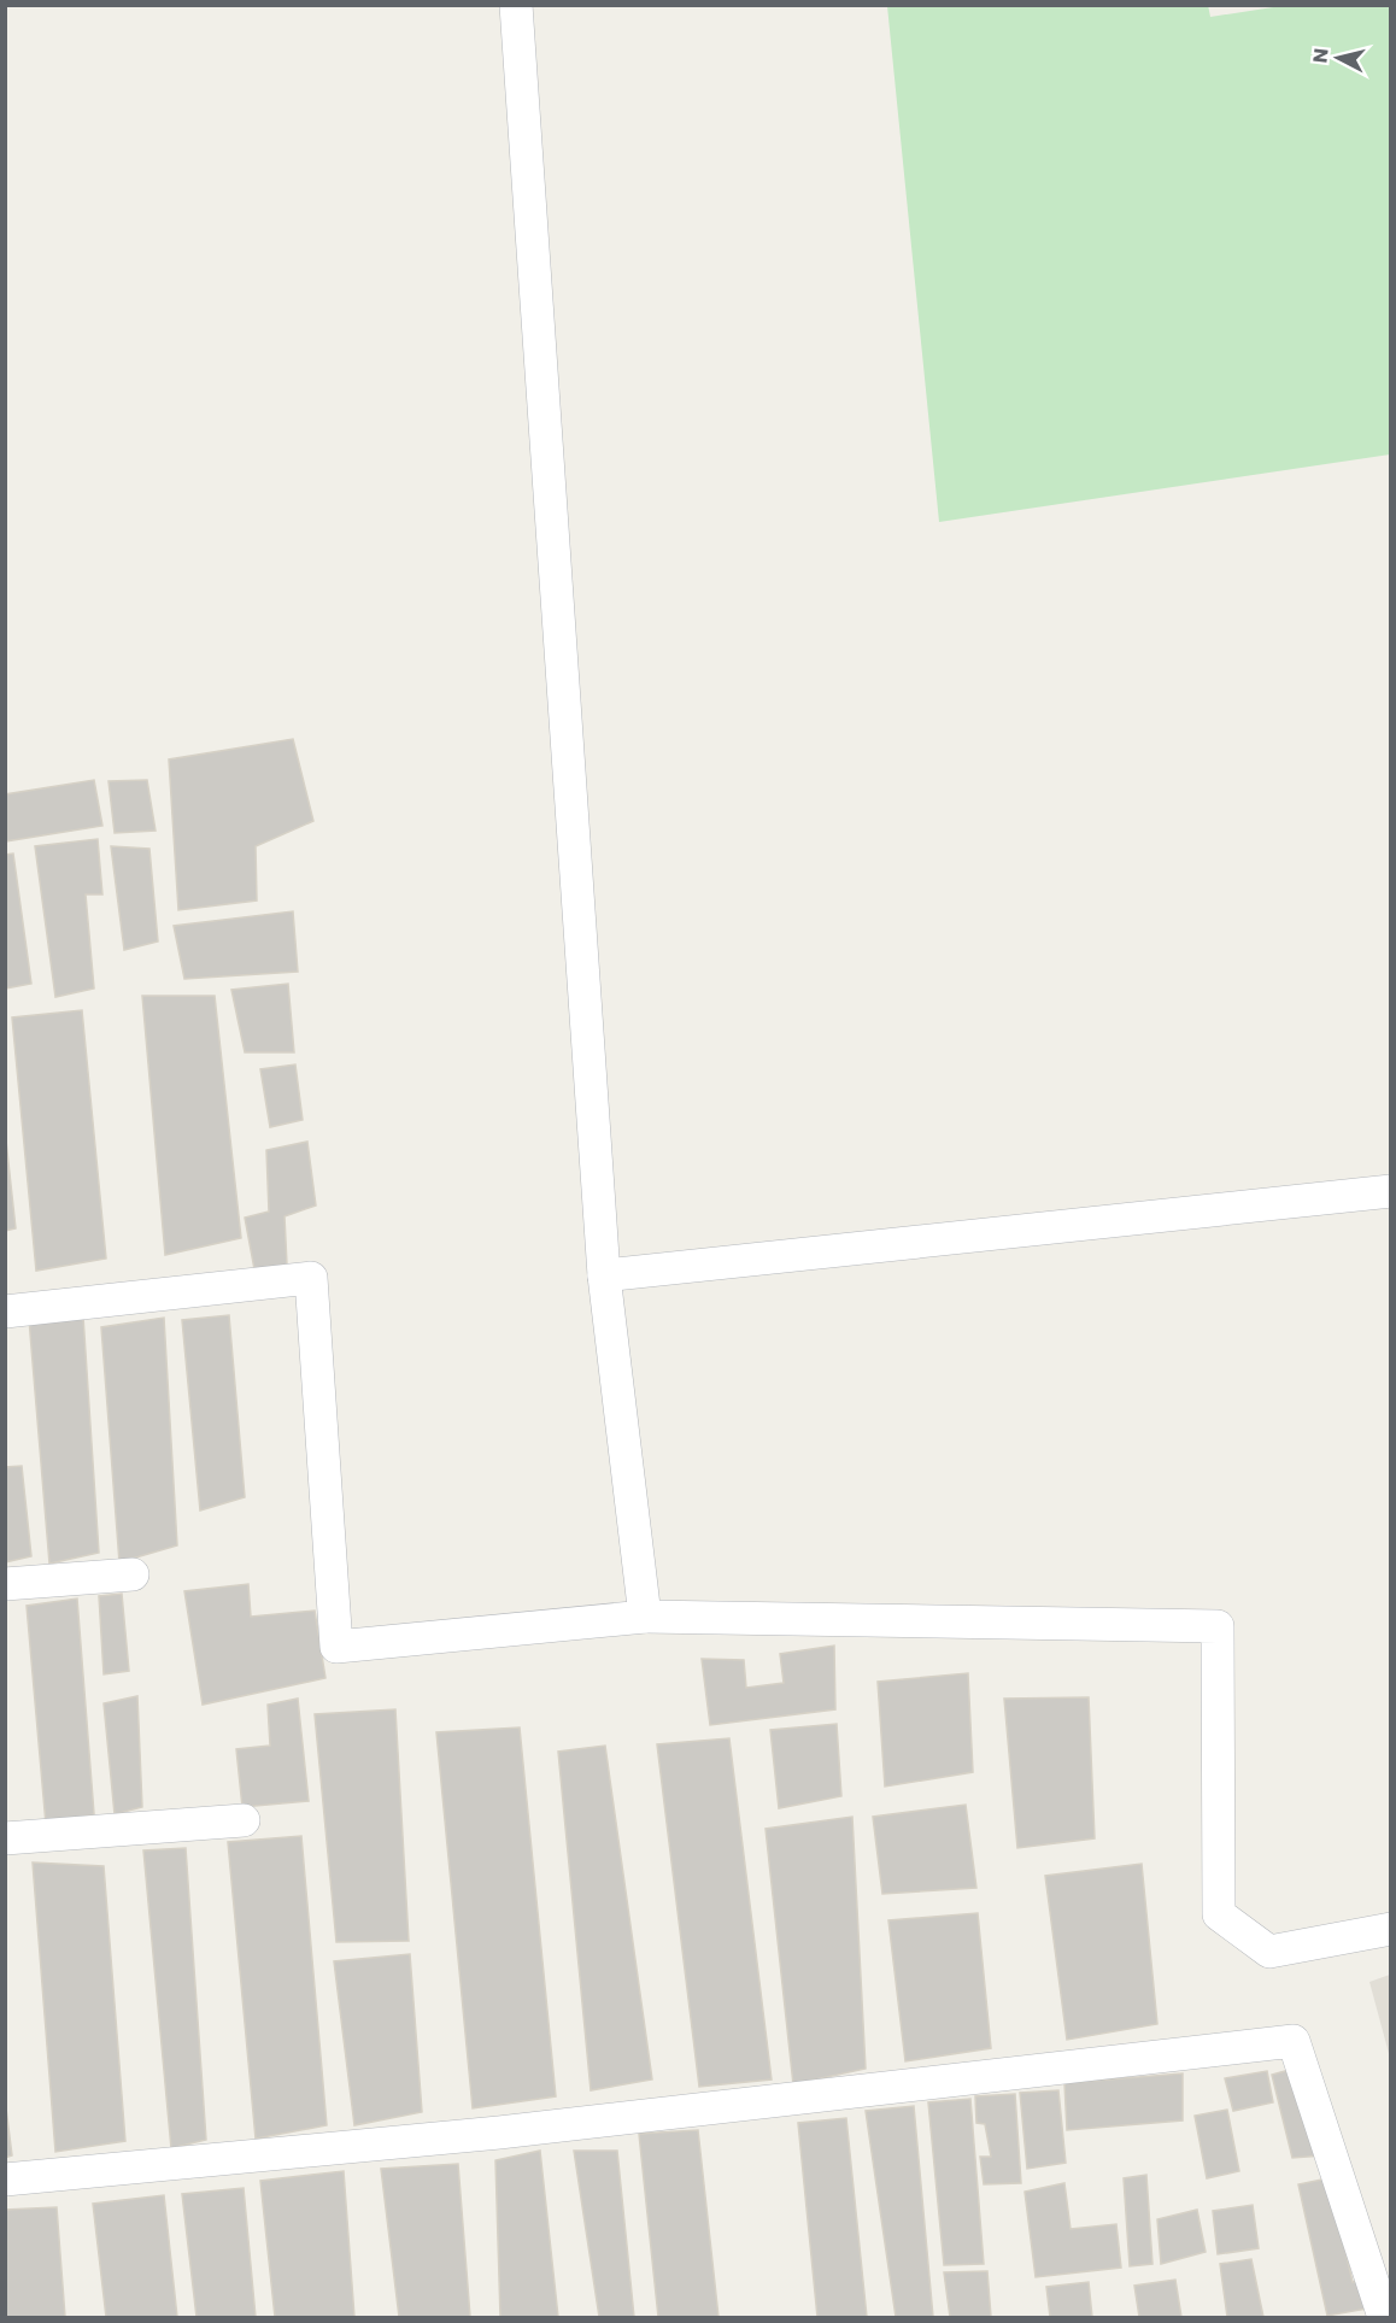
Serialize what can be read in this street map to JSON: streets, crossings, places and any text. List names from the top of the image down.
{
  "north": "left"
}
